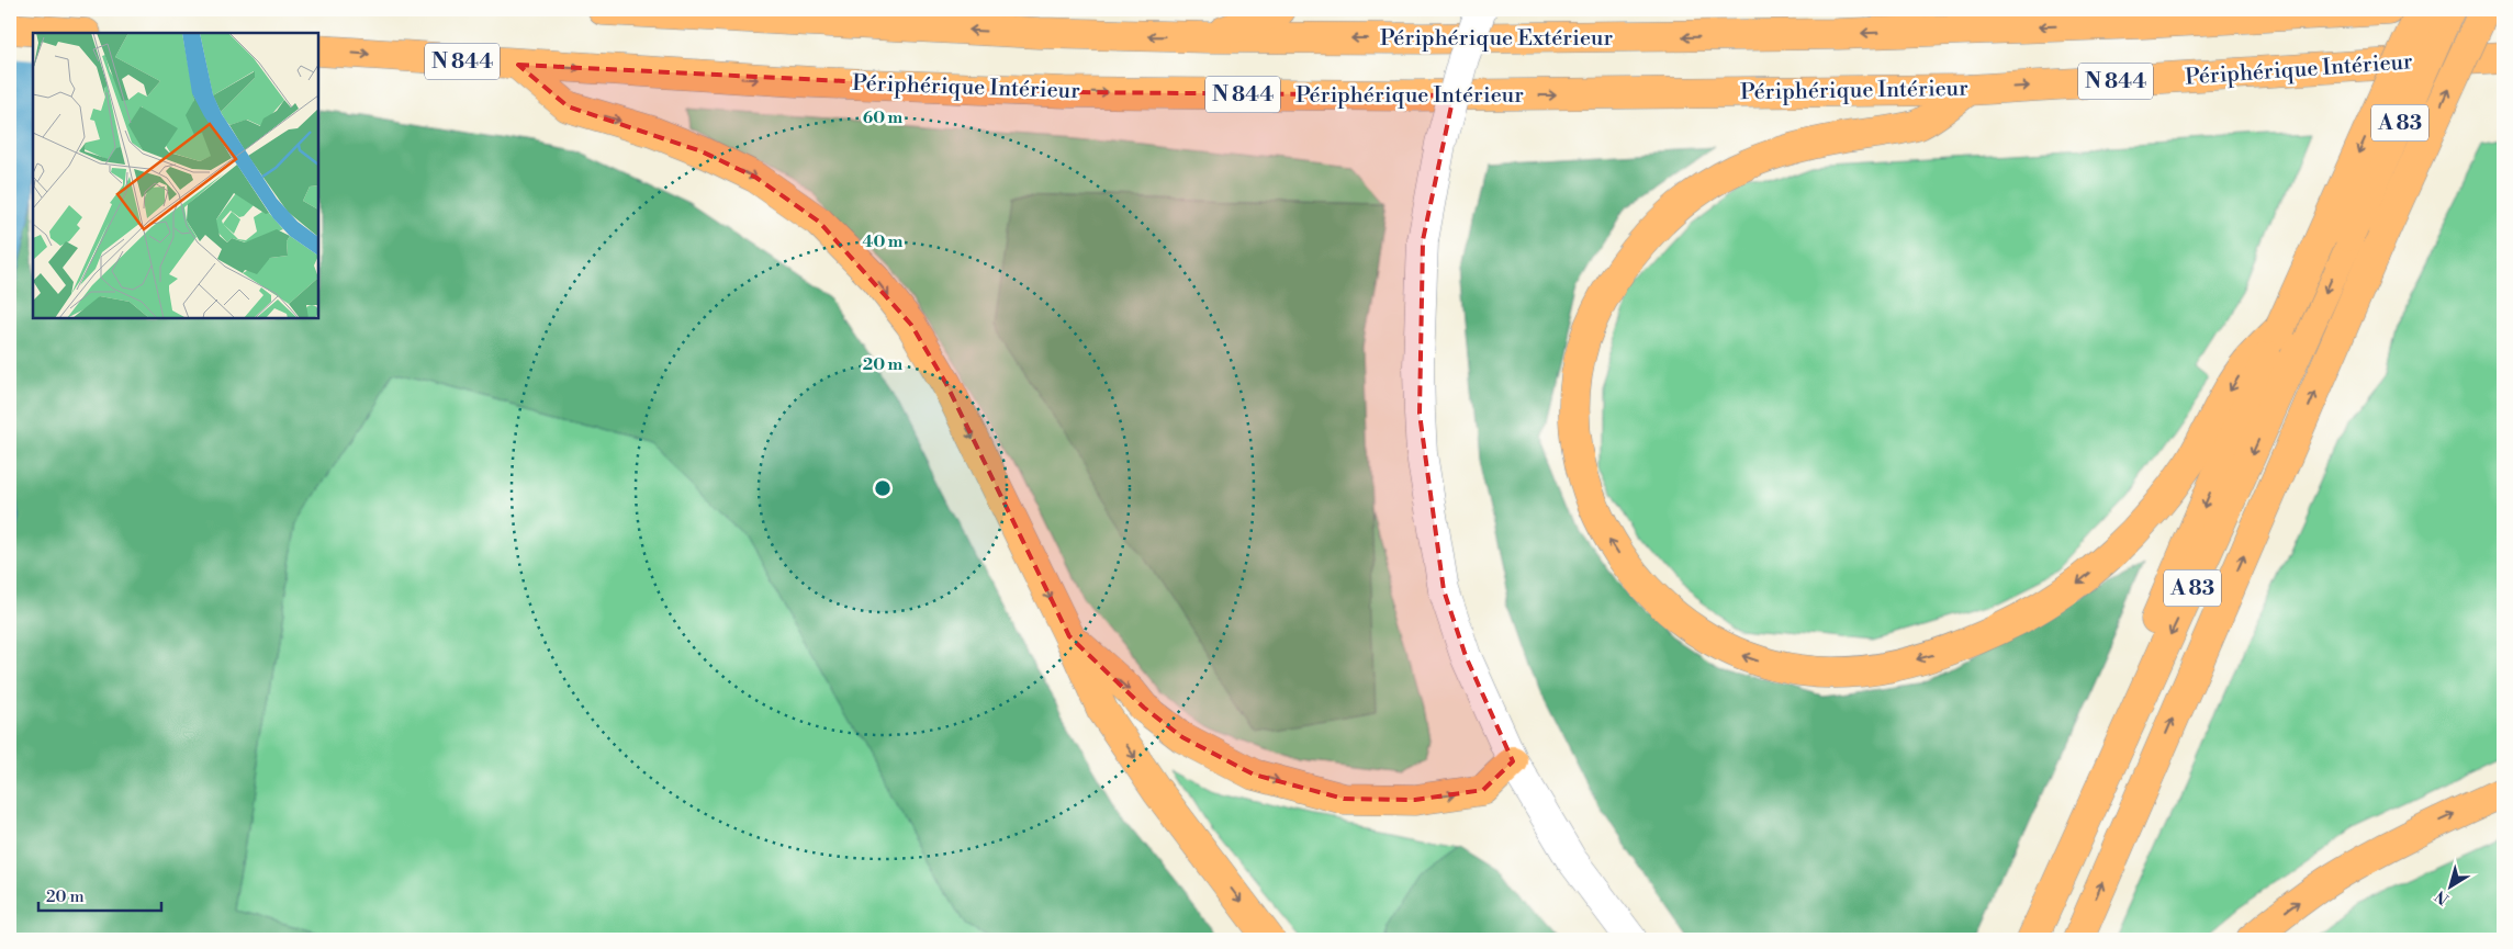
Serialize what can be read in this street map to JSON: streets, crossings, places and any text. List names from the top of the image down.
{
  "streets": {
    "highway": [
      "Périphérique Extérieur",
      "N 844",
      "Périphérique Intérieur",
      "A 83"
    ]
  },
  "one_way": ["Périphérique Extérieur", "Périphérique Intérieur"],
  "scale_bar": "20 m",
  "north": "bottom left",
  "rings": ["60 m", "40 m", "20 m"]
}
